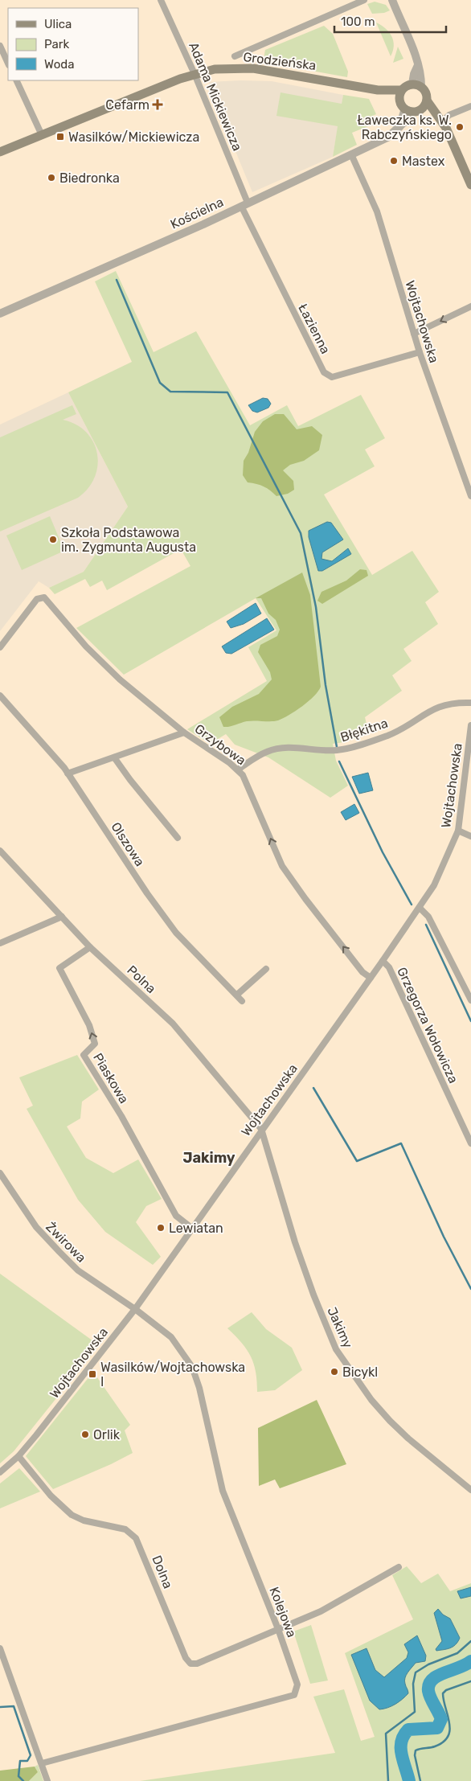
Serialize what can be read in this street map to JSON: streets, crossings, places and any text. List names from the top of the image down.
{
  "streets": {
    "main road": ["Grodzieńska"],
    "street": [
      "Adama Mickiewicza",
      "Kościelna",
      "Wojtachowska",
      "Łazienna",
      "Błękitna",
      "Grzybowa",
      "Olszowa",
      "Polna",
      "Grzegorza Wołowicza",
      "Piaskowa",
      "Żwirowa",
      "Jakimy",
      "Dolna",
      "Kolejowa"
    ]
  },
  "crossings": [
    ["Grodzieńska", "Adama Mickiewicza"],
    ["Grodzieńska", "Kościelna"],
    ["Adama Mickiewicza", "Kościelna"],
    ["Adama Mickiewicza", "Łazienna"],
    ["Kościelna", "Wojtachowska"],
    ["Kościelna", "Łazienna"],
    ["Wojtachowska", "Łazienna"],
    ["Wojtachowska", "Grzybowa"],
    ["Wojtachowska", "Polna"],
    ["Wojtachowska", "Grzegorza Wołowicza"],
    ["Wojtachowska", "Piaskowa"],
    ["Wojtachowska", "Żwirowa"],
    ["Wojtachowska", "Jakimy"],
    ["Wojtachowska", "Dolna"],
    ["Wojtachowska", "Kolejowa"],
    ["Błękitna", "Grzybowa"],
    ["Polna", "Piaskowa"],
    ["Polna", "Jakimy"],
    ["Żwirowa", "Kolejowa"],
    ["Dolna", "Kolejowa"]
  ],
  "one_way": ["Grzybowa", "Piaskowa"],
  "districts": ["Jakimy"],
  "places": {
    "health": ["Cefarm"],
    "other": [
      "Ławeczka ks. W. Rabczyńskiego",
      "Mastex",
      "Biedronka",
      "Szkoła Podstawowa im. Zygmunta Augusta",
      "Lewiatan",
      "Bicykl",
      "Orlik"
    ],
    "transit": ["Wasilków/Mickiewicza", "Wasilków/Wojtachowska I"]
  },
  "legend": ["Ulica", "Park", "Woda"],
  "scale_bar": "100 m"
}
